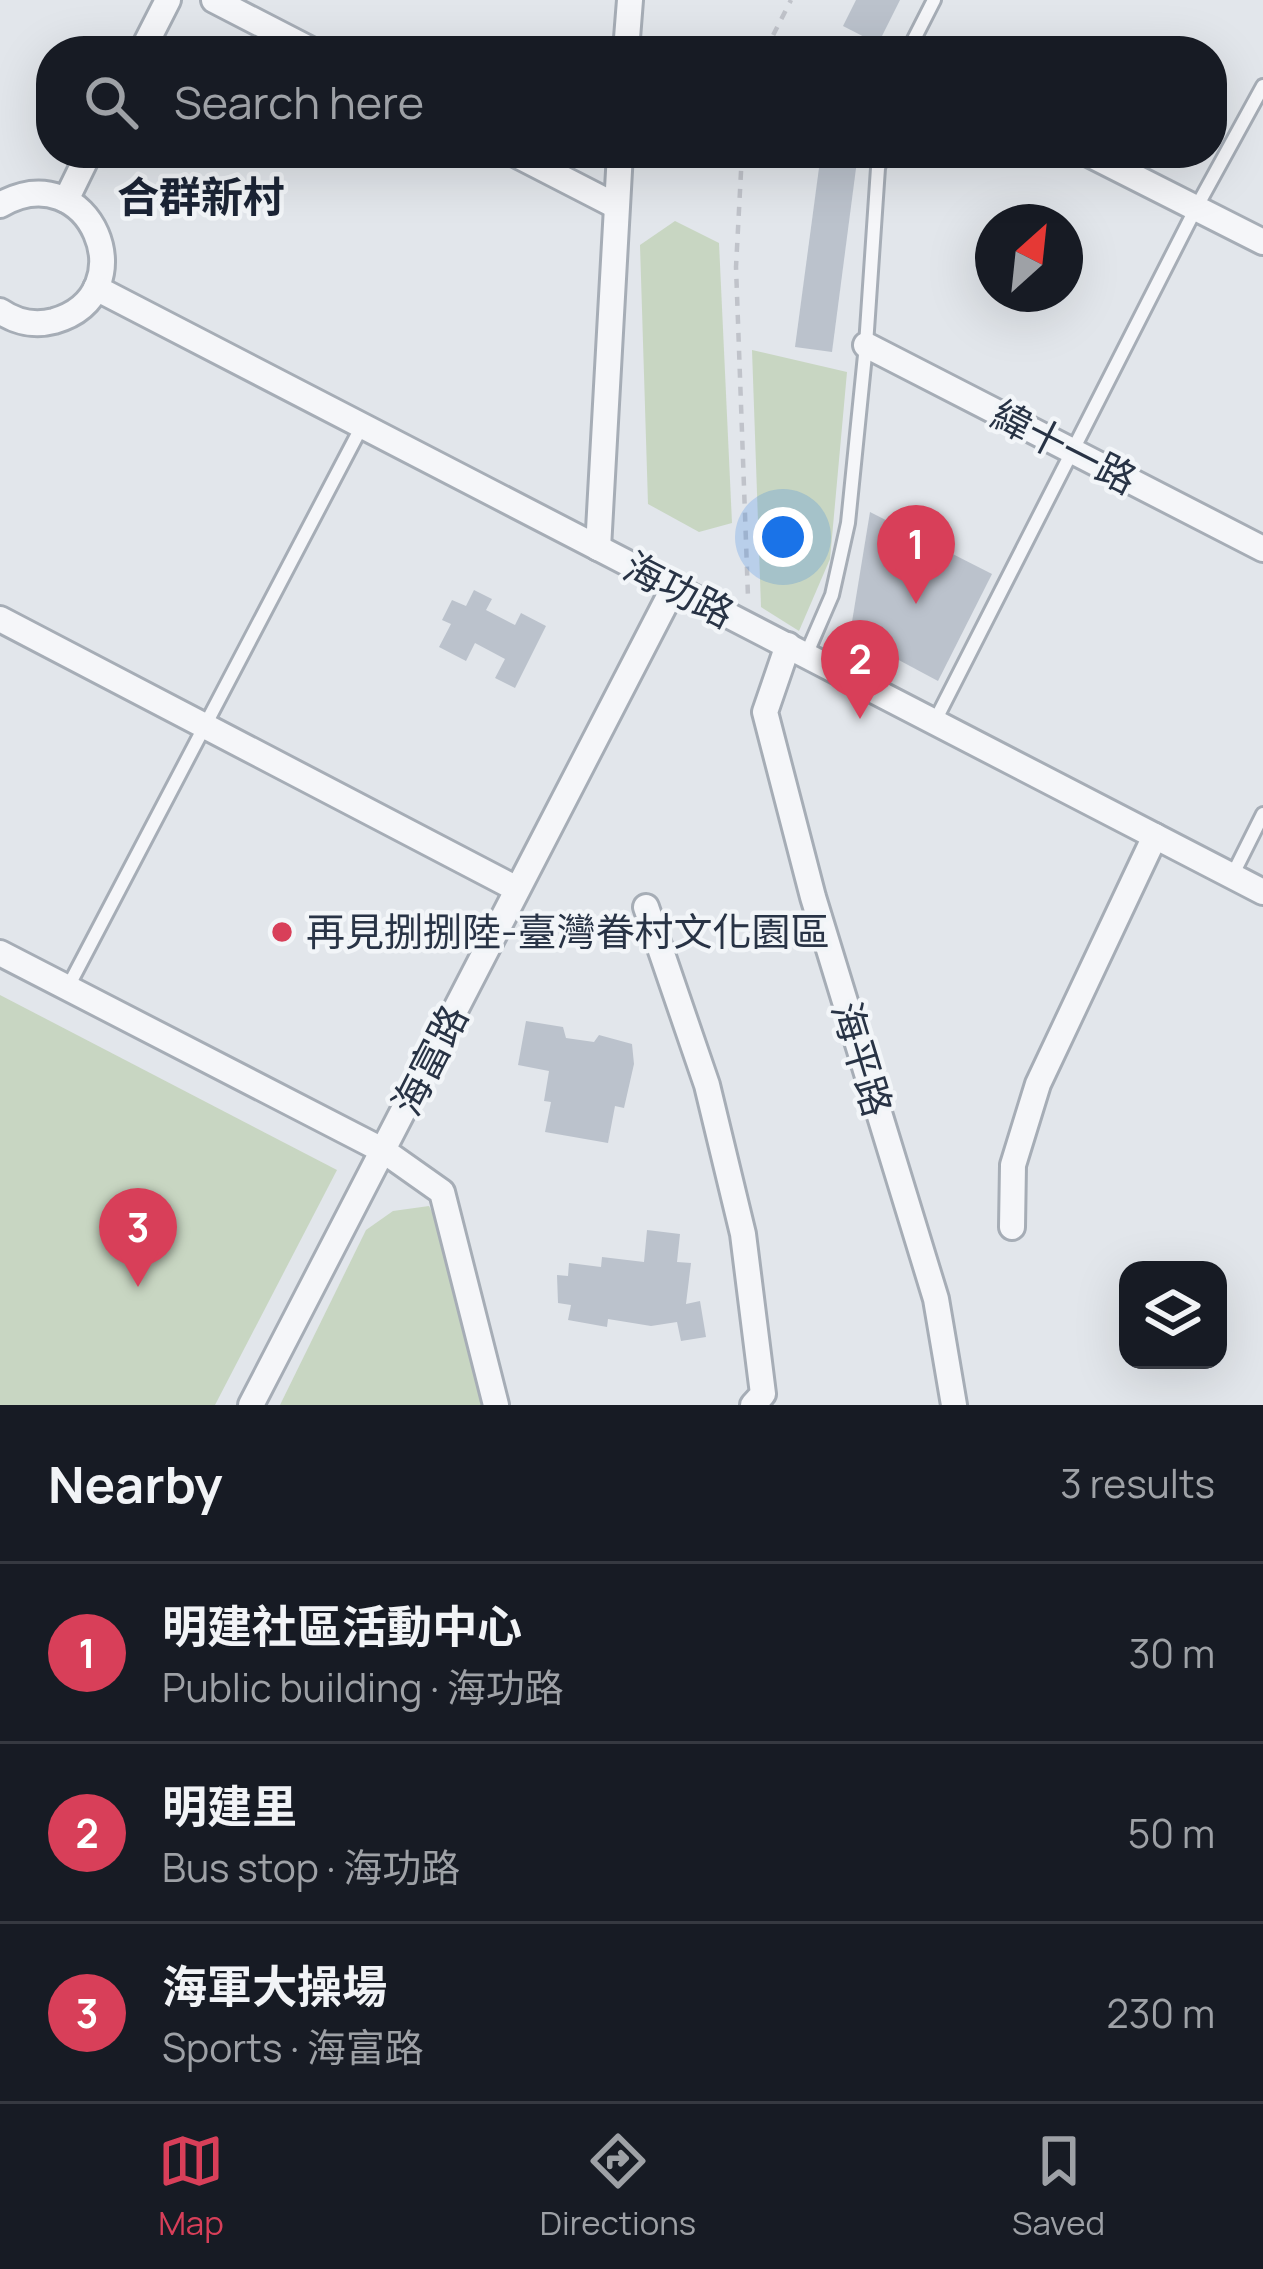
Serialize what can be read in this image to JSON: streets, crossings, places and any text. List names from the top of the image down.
{
  "streets": {
    "street": [
      "緯十一路",
      "海功路",
      "海平路",
      "海富路"
    ]
  },
  "crossings": [
    ["海功路", "海平路"],
    ["海功路", "海富路"]
  ],
  "districts": ["合群新村"],
  "places": ["再見捌捌陸-臺灣眷村文化園區"],
  "north": "top right",
  "page": {
    "search": "Search here",
    "pins": ["1", "2", "3"],
    "heading": ["Nearby", "3 results"],
    "list": [
      {
        "mark": "1",
        "name": "明建社區活動中心",
        "note": "Public building · 海功路",
        "value": "30 m"
      },
      {
        "mark": "2",
        "name": "明建里",
        "note": "Bus stop · 海功路",
        "value": "50 m"
      },
      {
        "mark": "3",
        "name": "海軍大操場",
        "note": "Sports · 海富路",
        "value": "230 m"
      }
    ],
    "nav": ["Map", "Directions", "Saved"]
  }
}
